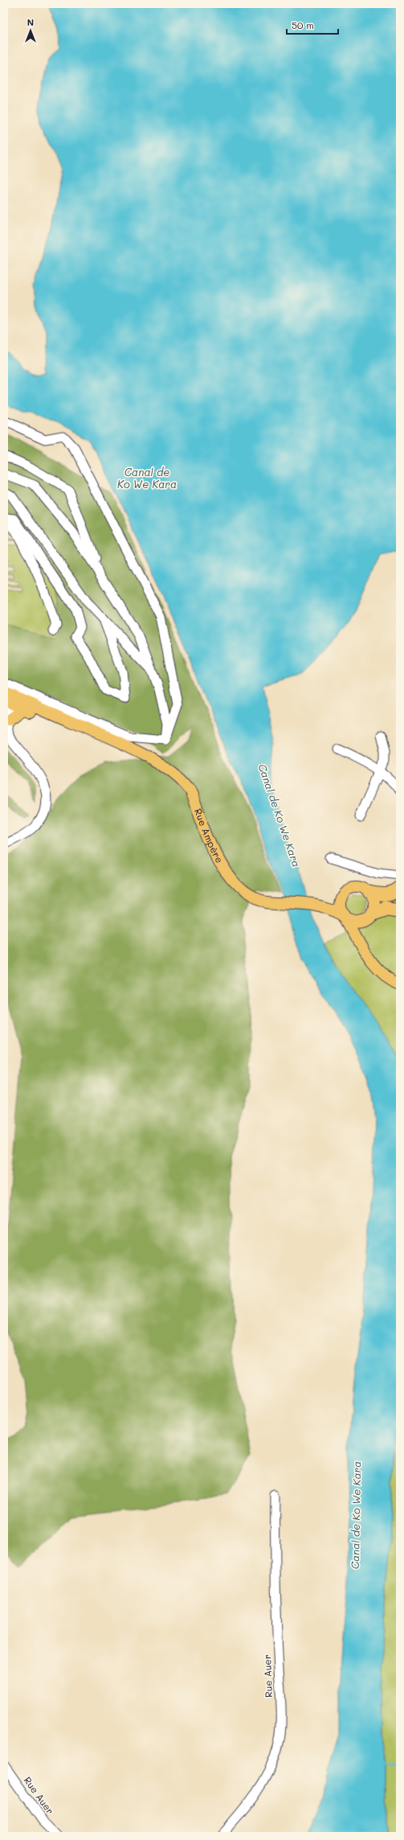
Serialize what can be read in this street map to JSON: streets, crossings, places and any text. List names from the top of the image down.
{
  "streets": {
    "main road": ["Rue Ampère"],
    "street": ["Rue Auer"]
  },
  "water": ["Canal de Ko We Kara"],
  "scale_bar": "50 m",
  "north": "top"
}
